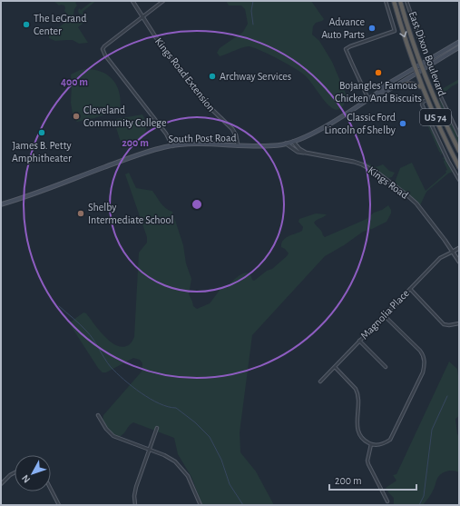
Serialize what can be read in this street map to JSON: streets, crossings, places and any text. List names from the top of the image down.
{
  "streets": {
    "highway": ["East Dixon Boulevard", "US 74"],
    "main road": ["South Post Road"],
    "street": ["Kings Road Extension", "Kings Road", "Magnolia Place"]
  },
  "crossings": [
    ["East Dixon Boulevard", "South Post Road"],
    ["Kings Road Extension", "South Post Road"],
    ["South Post Road", "Kings Road"],
    ["Kings Road", "Magnolia Place"]
  ],
  "places": [
    "The LeGrand Center",
    "Advance Auto Parts",
    "Bojangles' Famous Chicken And Biscuits",
    "Archway Services",
    "Cleveland Community College",
    "Classic Ford Lincoln of Shelby",
    "James B. Petty Amphitheater",
    "Shelby Intermediate School"
  ],
  "scale_bar": "200 m",
  "north": "bottom left",
  "rings": ["400 m", "200 m"]
}
